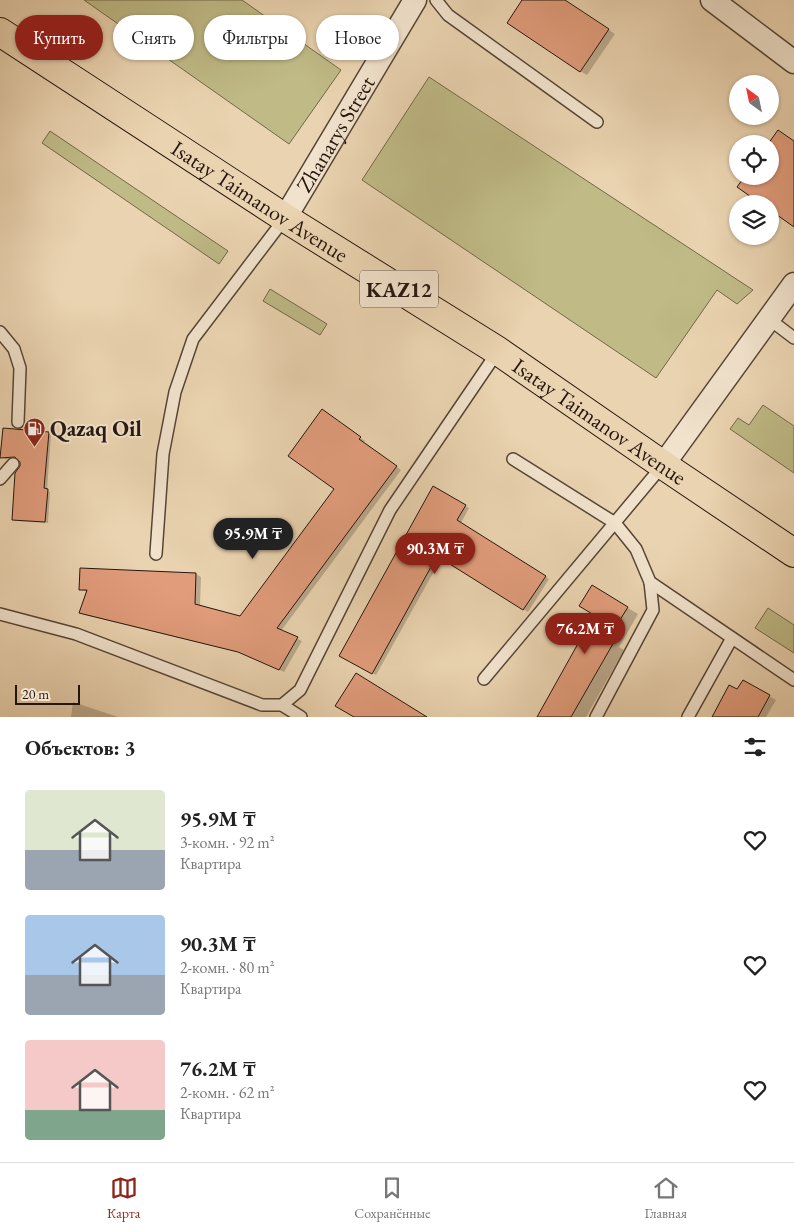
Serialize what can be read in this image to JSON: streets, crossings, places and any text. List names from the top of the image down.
{
  "streets": {
    "main road": ["Isatay Taimanov Avenue", "KAZ12"],
    "street": ["Zhanarys Street"]
  },
  "crossings": [
    ["Zhanarys Street", "Isatay Taimanov Avenue"]
  ],
  "places": {
    "fuel station": ["Qazaq Oil"]
  },
  "scale_bar": "20 m",
  "north": "top left",
  "page": {
    "chip": [
      "Купить",
      "Снять",
      "Фильтры",
      "Новое"
    ],
    "price": ["95.9M ₸", "90.3M ₸", "76.2M ₸"],
    "scale": "20 m",
    "heading": "Объектов: 3",
    "list": [
      {
        "name": "95.9M ₸",
        "note": "3-комн. · 92 m² · Квартира"
      },
      {
        "name": "90.3M ₸",
        "note": "2-комн. · 80 m² · Квартира"
      },
      {
        "name": "76.2M ₸",
        "note": "2-комн. · 62 m² · Квартира"
      }
    ],
    "tabs": ["Карта", "Сохранённые", "Главная"]
  }
}
